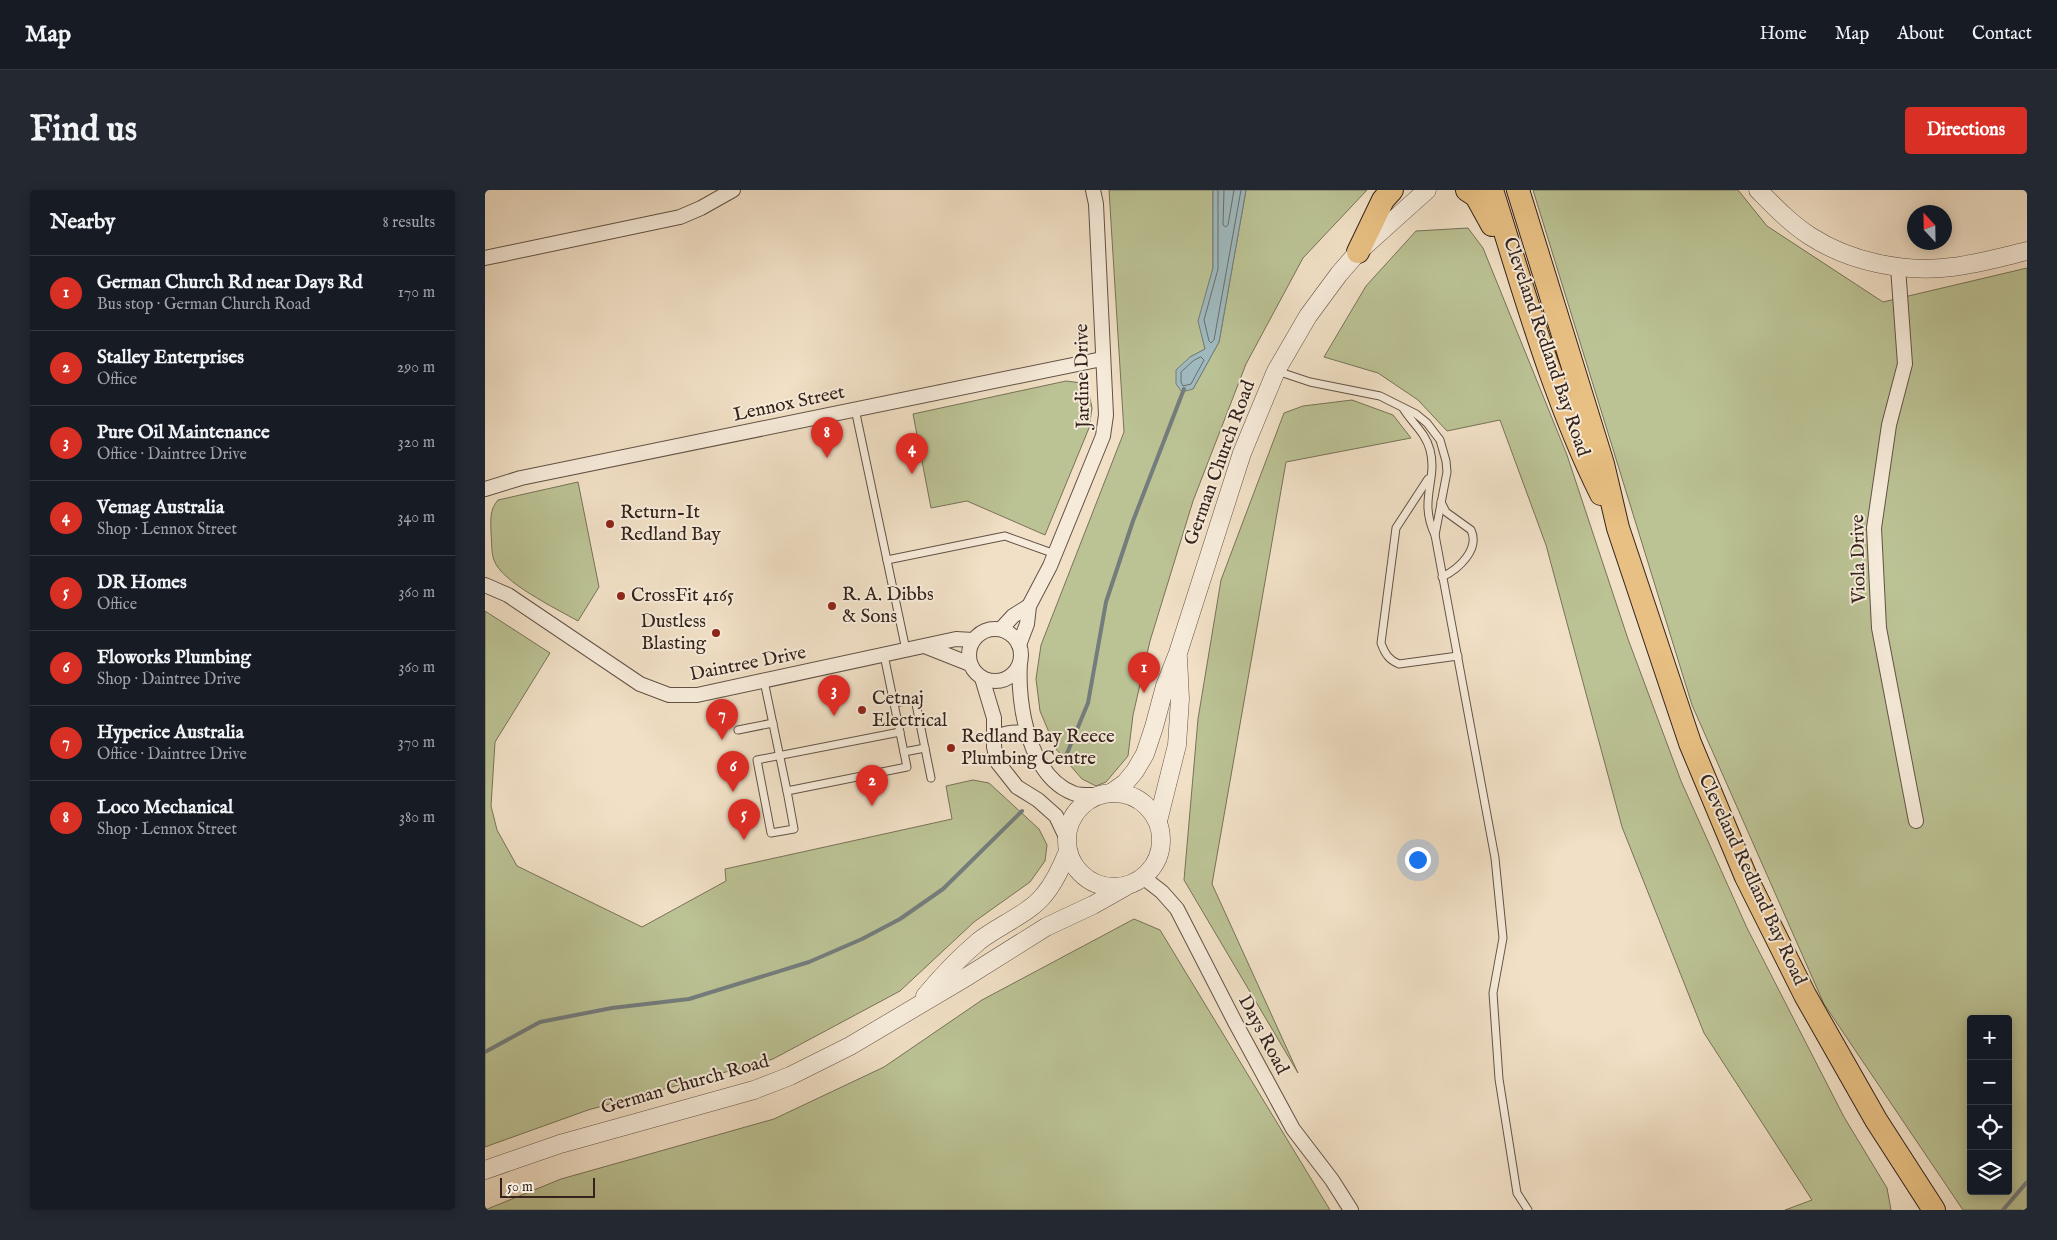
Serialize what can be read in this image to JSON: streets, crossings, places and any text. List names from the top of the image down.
{
  "streets": {
    "highway": ["Cleveland Redland Bay Road"],
    "street": [
      "Jardine Drive",
      "Lennox Street",
      "German Church Road",
      "Viola Drive",
      "Daintree Drive",
      "Days Road"
    ]
  },
  "crossings": [
    ["Jardine Drive", "Lennox Street"],
    ["German Church Road", "Days Road"]
  ],
  "places": [
    "Return-It Redland Bay",
    "CrossFit 4165",
    "R. A. Dibbs & Sons",
    "Dustless Blasting",
    "Cetnaj Electrical",
    "Redland Bay Reece Plumbing Centre"
  ],
  "scale_bar": "50 m",
  "north": "top",
  "page": {
    "header": "Map",
    "nav": [
      "Home",
      "Map",
      "About",
      "Contact"
    ],
    "buttons": "Directions",
    "title": "Find us",
    "heading": ["Nearby", "8 results"],
    "list": [
      {
        "mark": "1",
        "name": "German Church Rd near Days Rd",
        "note": "Bus stop · German Church Road",
        "value": "170 m"
      },
      {
        "mark": "2",
        "name": "Stalley Enterprises",
        "note": "Office",
        "value": "290 m"
      },
      {
        "mark": "3",
        "name": "Pure Oil Maintenance",
        "note": "Office · Daintree Drive",
        "value": "320 m"
      },
      {
        "mark": "4",
        "name": "Vemag Australia",
        "note": "Shop · Lennox Street",
        "value": "340 m"
      },
      {
        "mark": "5",
        "name": "DR Homes",
        "note": "Office",
        "value": "360 m"
      },
      {
        "mark": "6",
        "name": "Floworks Plumbing",
        "note": "Shop · Daintree Drive",
        "value": "360 m"
      },
      {
        "mark": "7",
        "name": "Hyperice Australia",
        "note": "Office · Daintree Drive",
        "value": "370 m"
      },
      {
        "mark": "8",
        "name": "Loco Mechanical",
        "note": "Shop · Lennox Street",
        "value": "380 m"
      }
    ],
    "pins": [
      "8",
      "4",
      "1",
      "3",
      "7",
      "6",
      "2",
      "5"
    ],
    "map_buttons": ["+", "−"],
    "scale": "50 m"
  }
}
